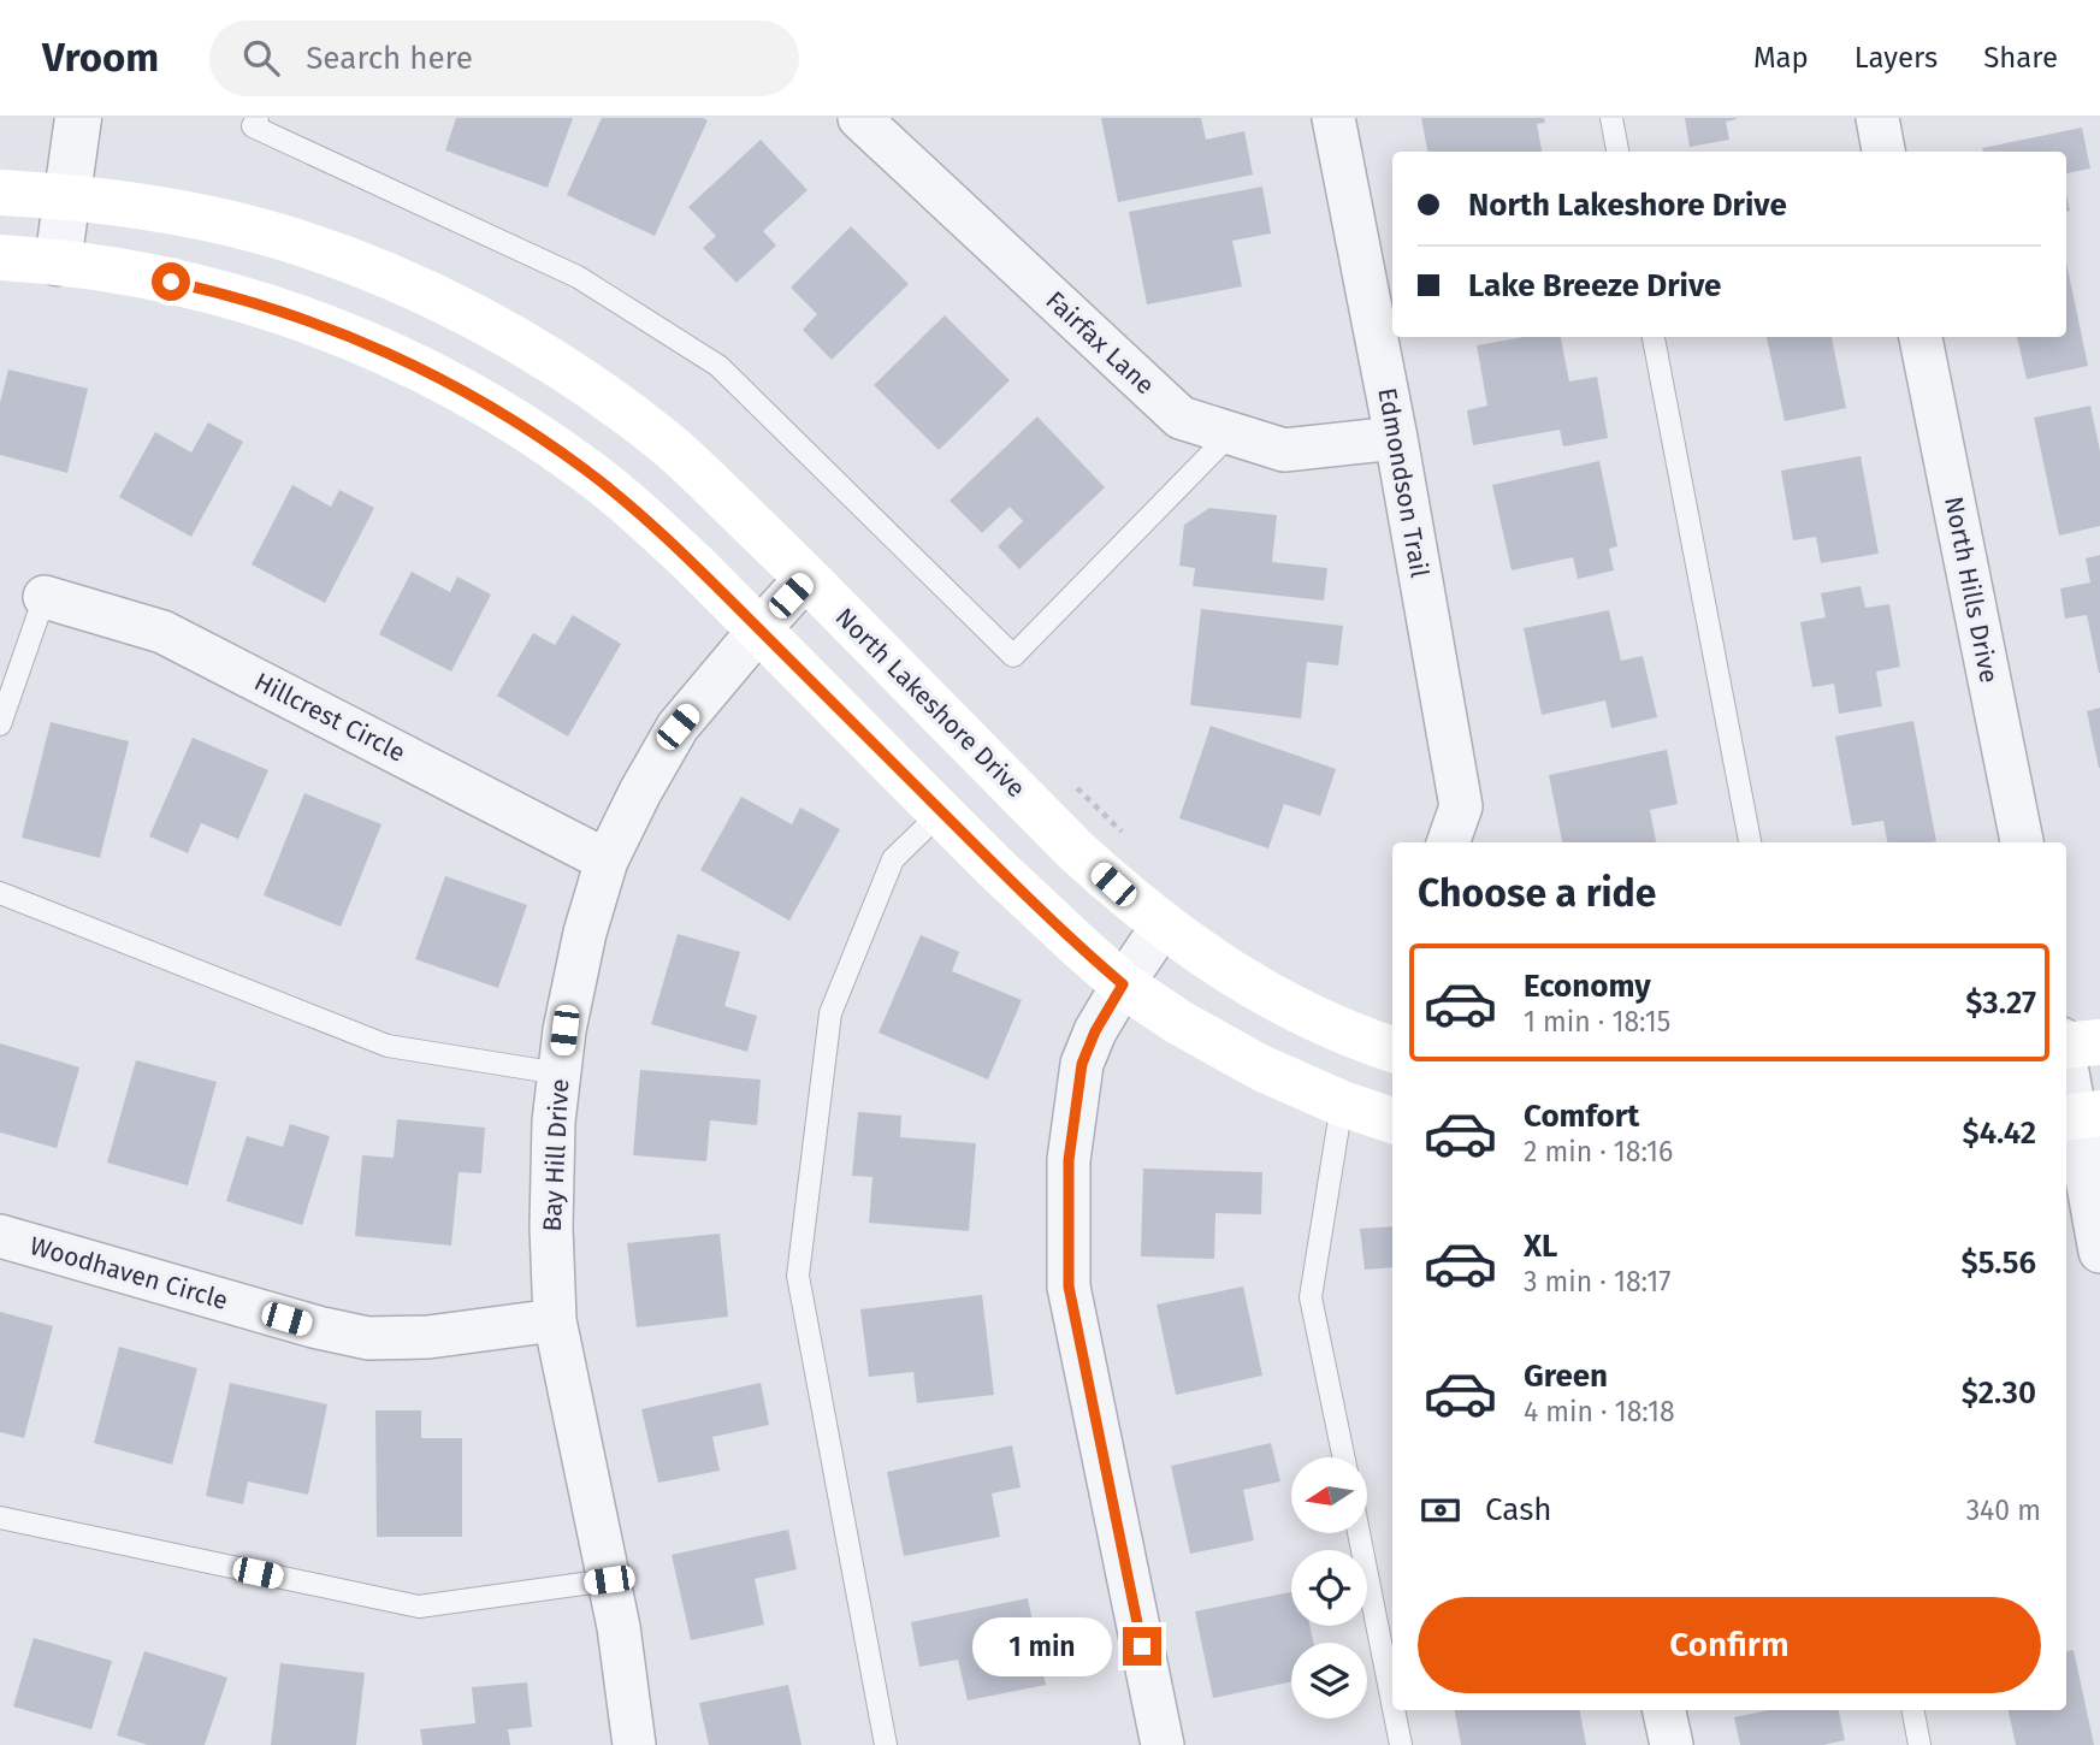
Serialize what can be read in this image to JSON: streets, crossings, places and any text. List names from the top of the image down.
{
  "streets": {
    "main road": ["North Lakeshore Drive"],
    "street": [
      "Fairfax Lane",
      "Edmondson Trail",
      "North Hills Drive",
      "Hillcrest Circle",
      "Bay Hill Drive",
      "Woodhaven Circle"
    ]
  },
  "crossings": [
    ["Fairfax Lane", "Edmondson Trail"],
    ["North Lakeshore Drive", "Bay Hill Drive"],
    ["Hillcrest Circle", "Bay Hill Drive"],
    ["Bay Hill Drive", "Woodhaven Circle"]
  ],
  "north": "left",
  "page": {
    "header": "Vroom",
    "search": "Search here",
    "nav": ["Map", "Layers", "Share"],
    "banner": ["North Lakeshore Drive", "Lake Breeze Drive"],
    "heading": "Choose a ride",
    "list": [
      {
        "name": "Economy",
        "note": "1 min · 18:15",
        "value": "$3.27"
      },
      {
        "name": "Comfort",
        "note": "2 min · 18:16",
        "value": "$4.42"
      },
      {
        "name": "XL",
        "note": "3 min · 18:17",
        "value": "$5.56"
      },
      {
        "name": "Green",
        "note": "4 min · 18:18",
        "value": "$2.30"
      }
    ],
    "pay": ["Cash", "340 m"],
    "buttons": "Confirm",
    "bubble": "1 min"
  }
}
